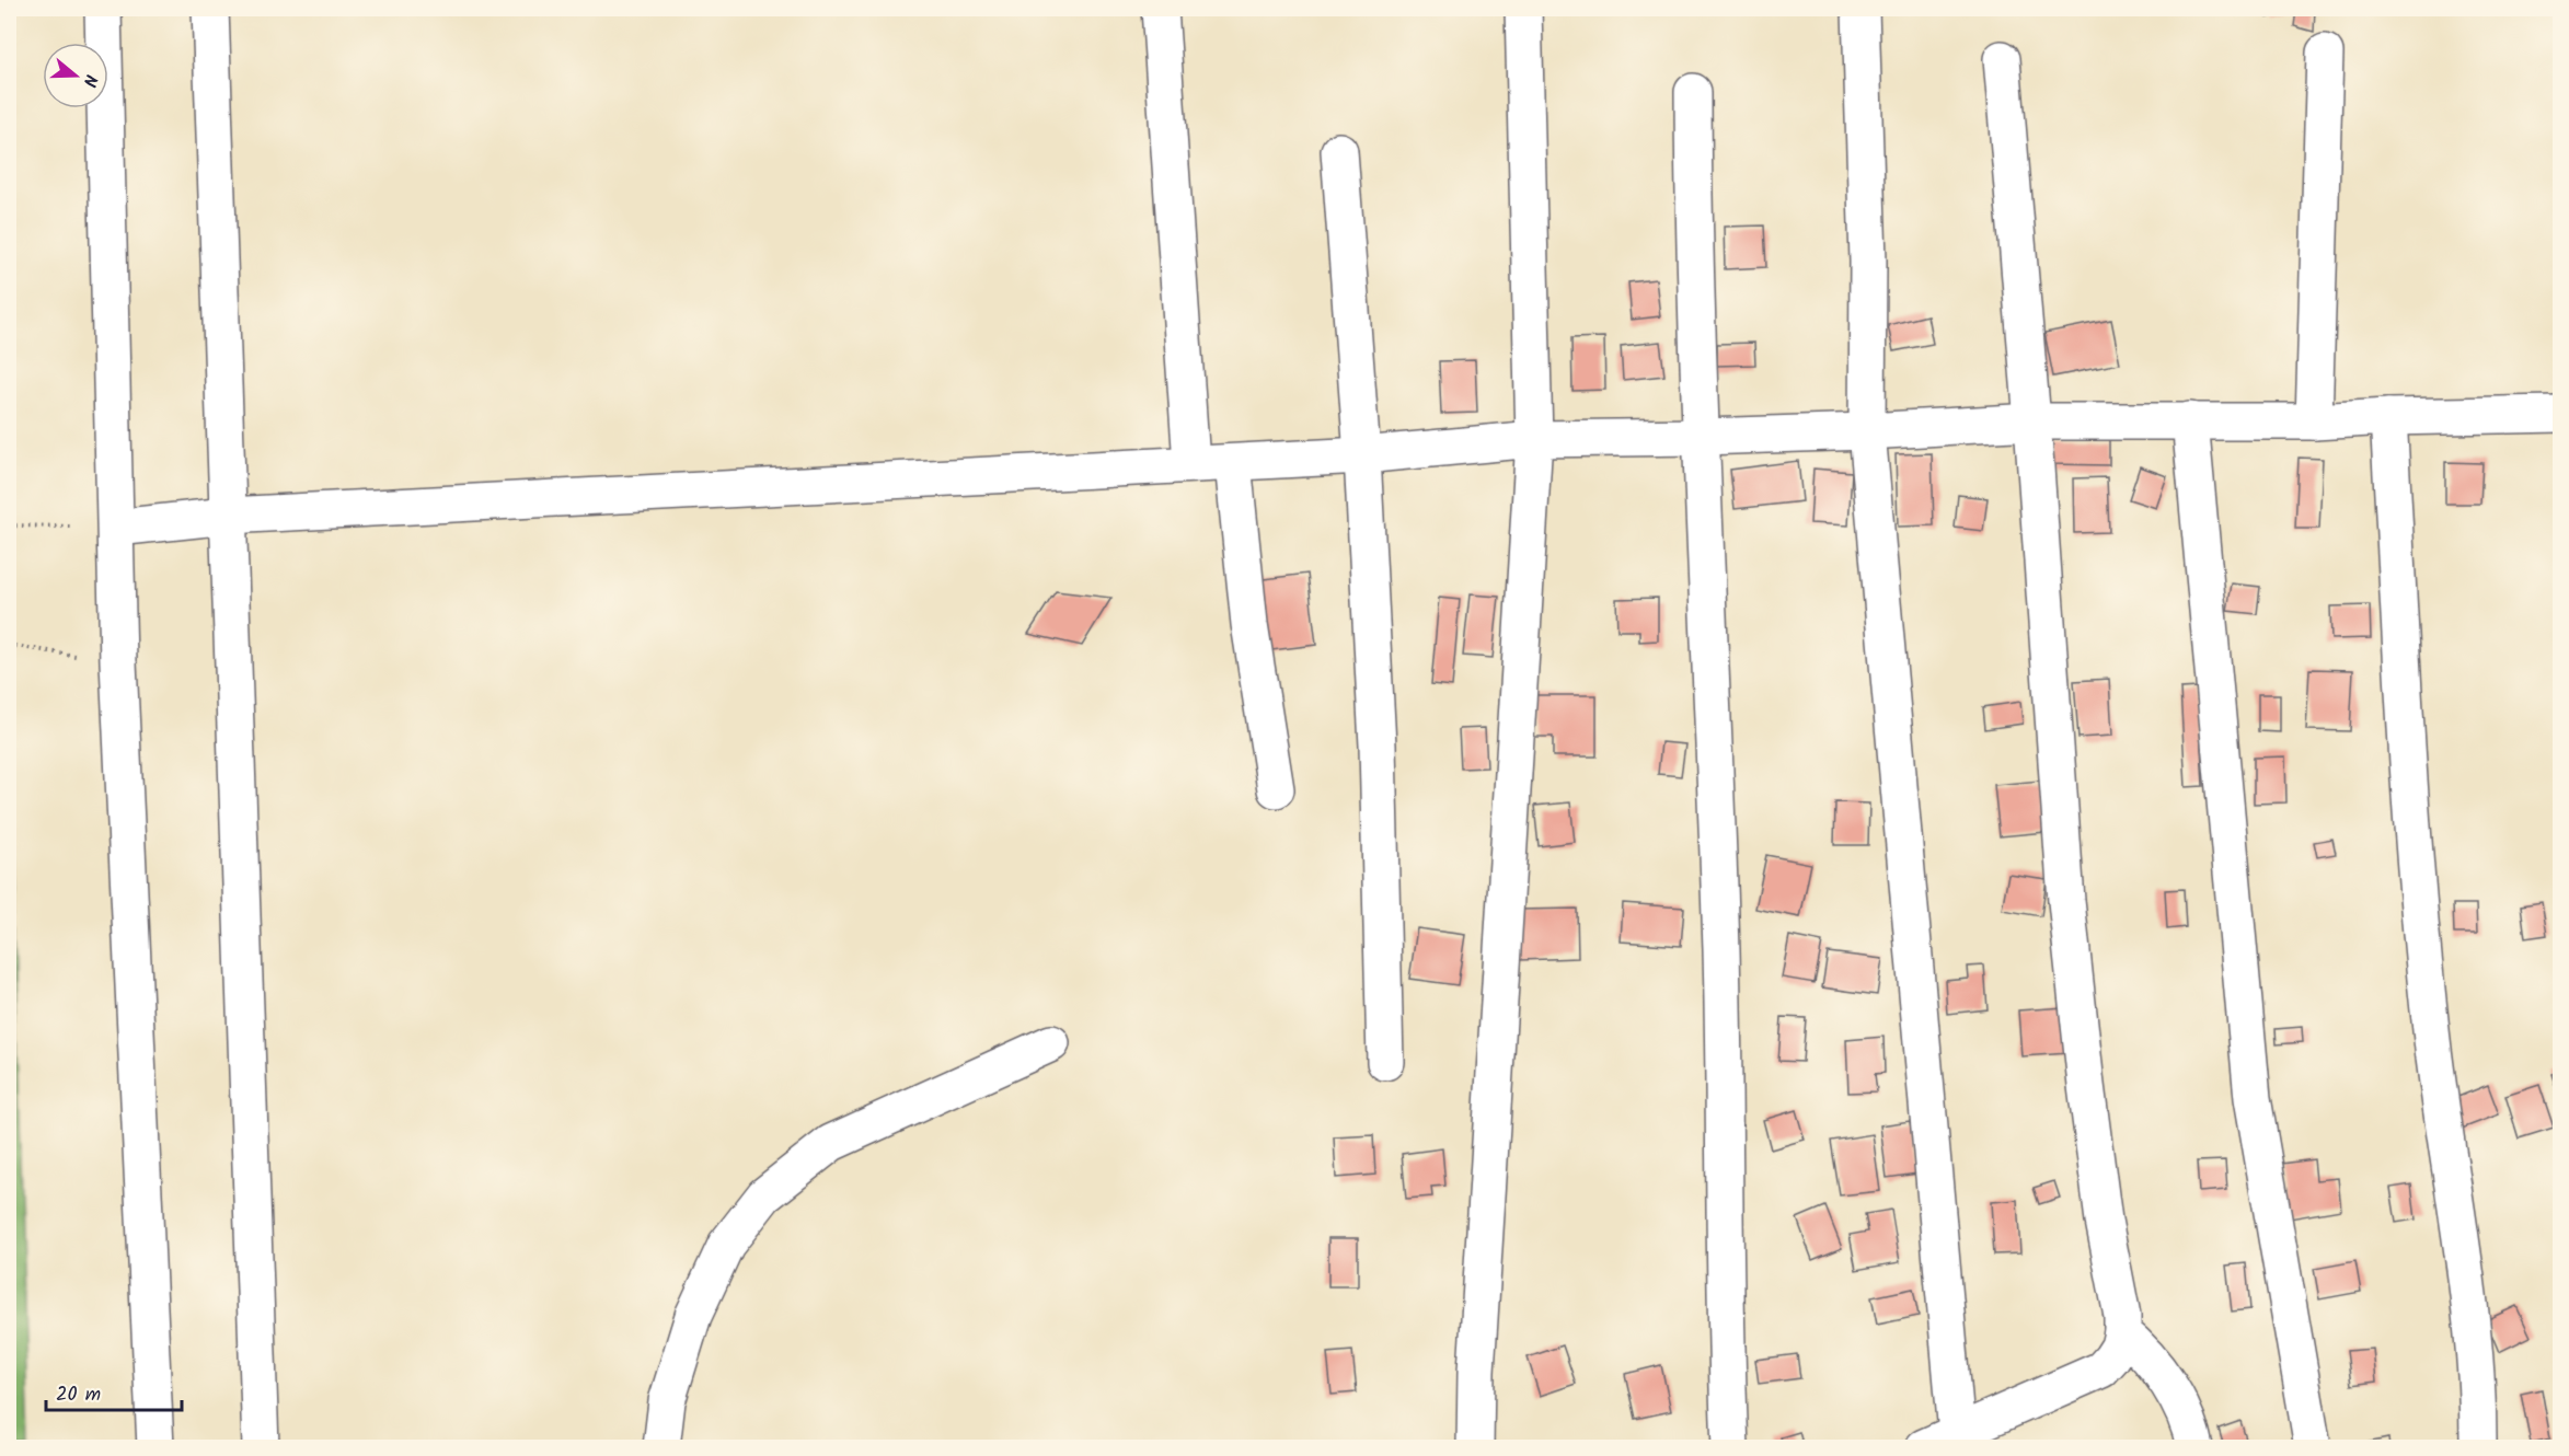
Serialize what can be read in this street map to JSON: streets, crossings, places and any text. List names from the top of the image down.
{
  "scale_bar": "20 m",
  "north": "right"
}
